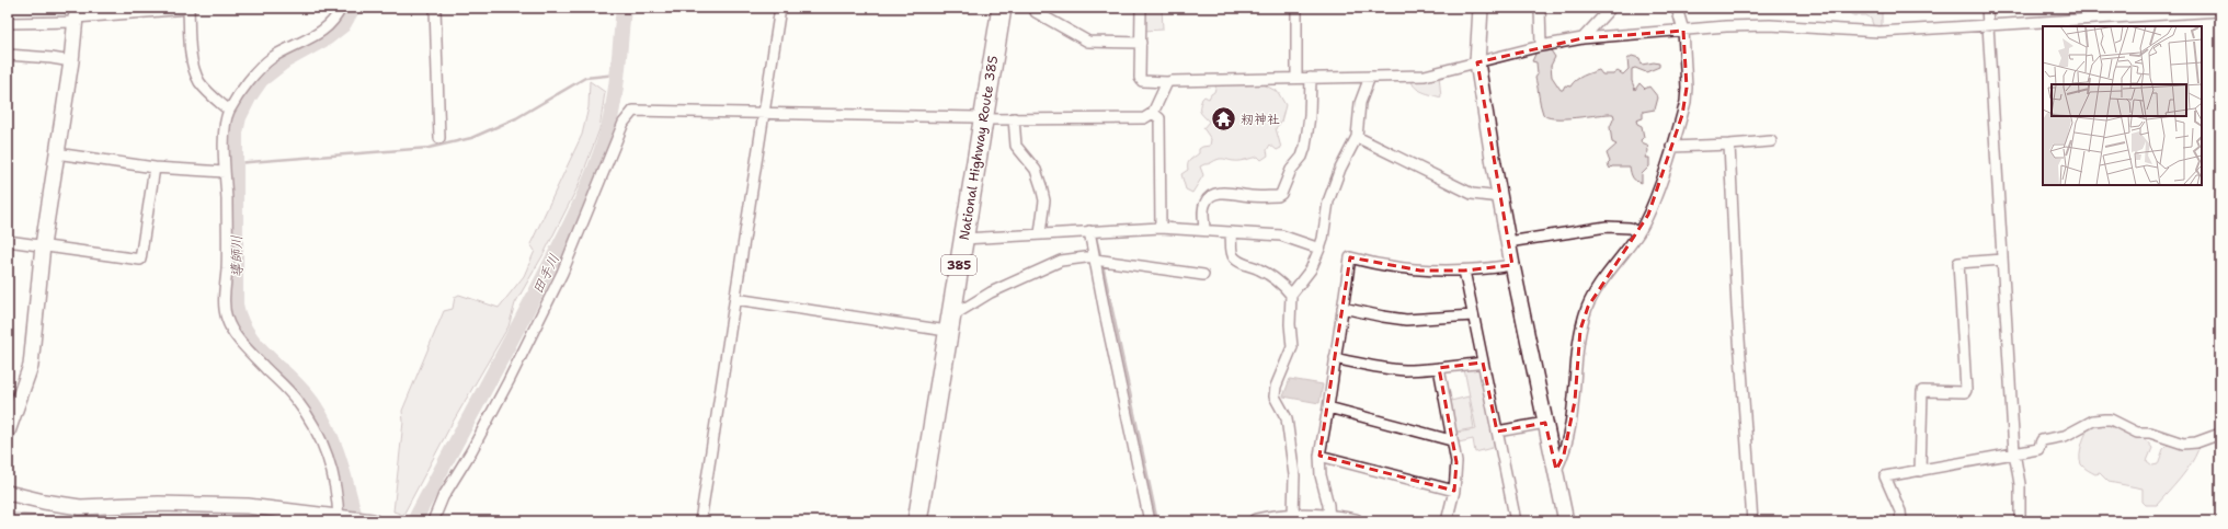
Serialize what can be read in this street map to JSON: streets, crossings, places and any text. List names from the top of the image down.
{
  "streets": {
    "highway": ["National Highway Route 385", "385"]
  },
  "water": ["導師川", "田手川"],
  "places": {
    "temple": ["籾神社"]
  }
}
